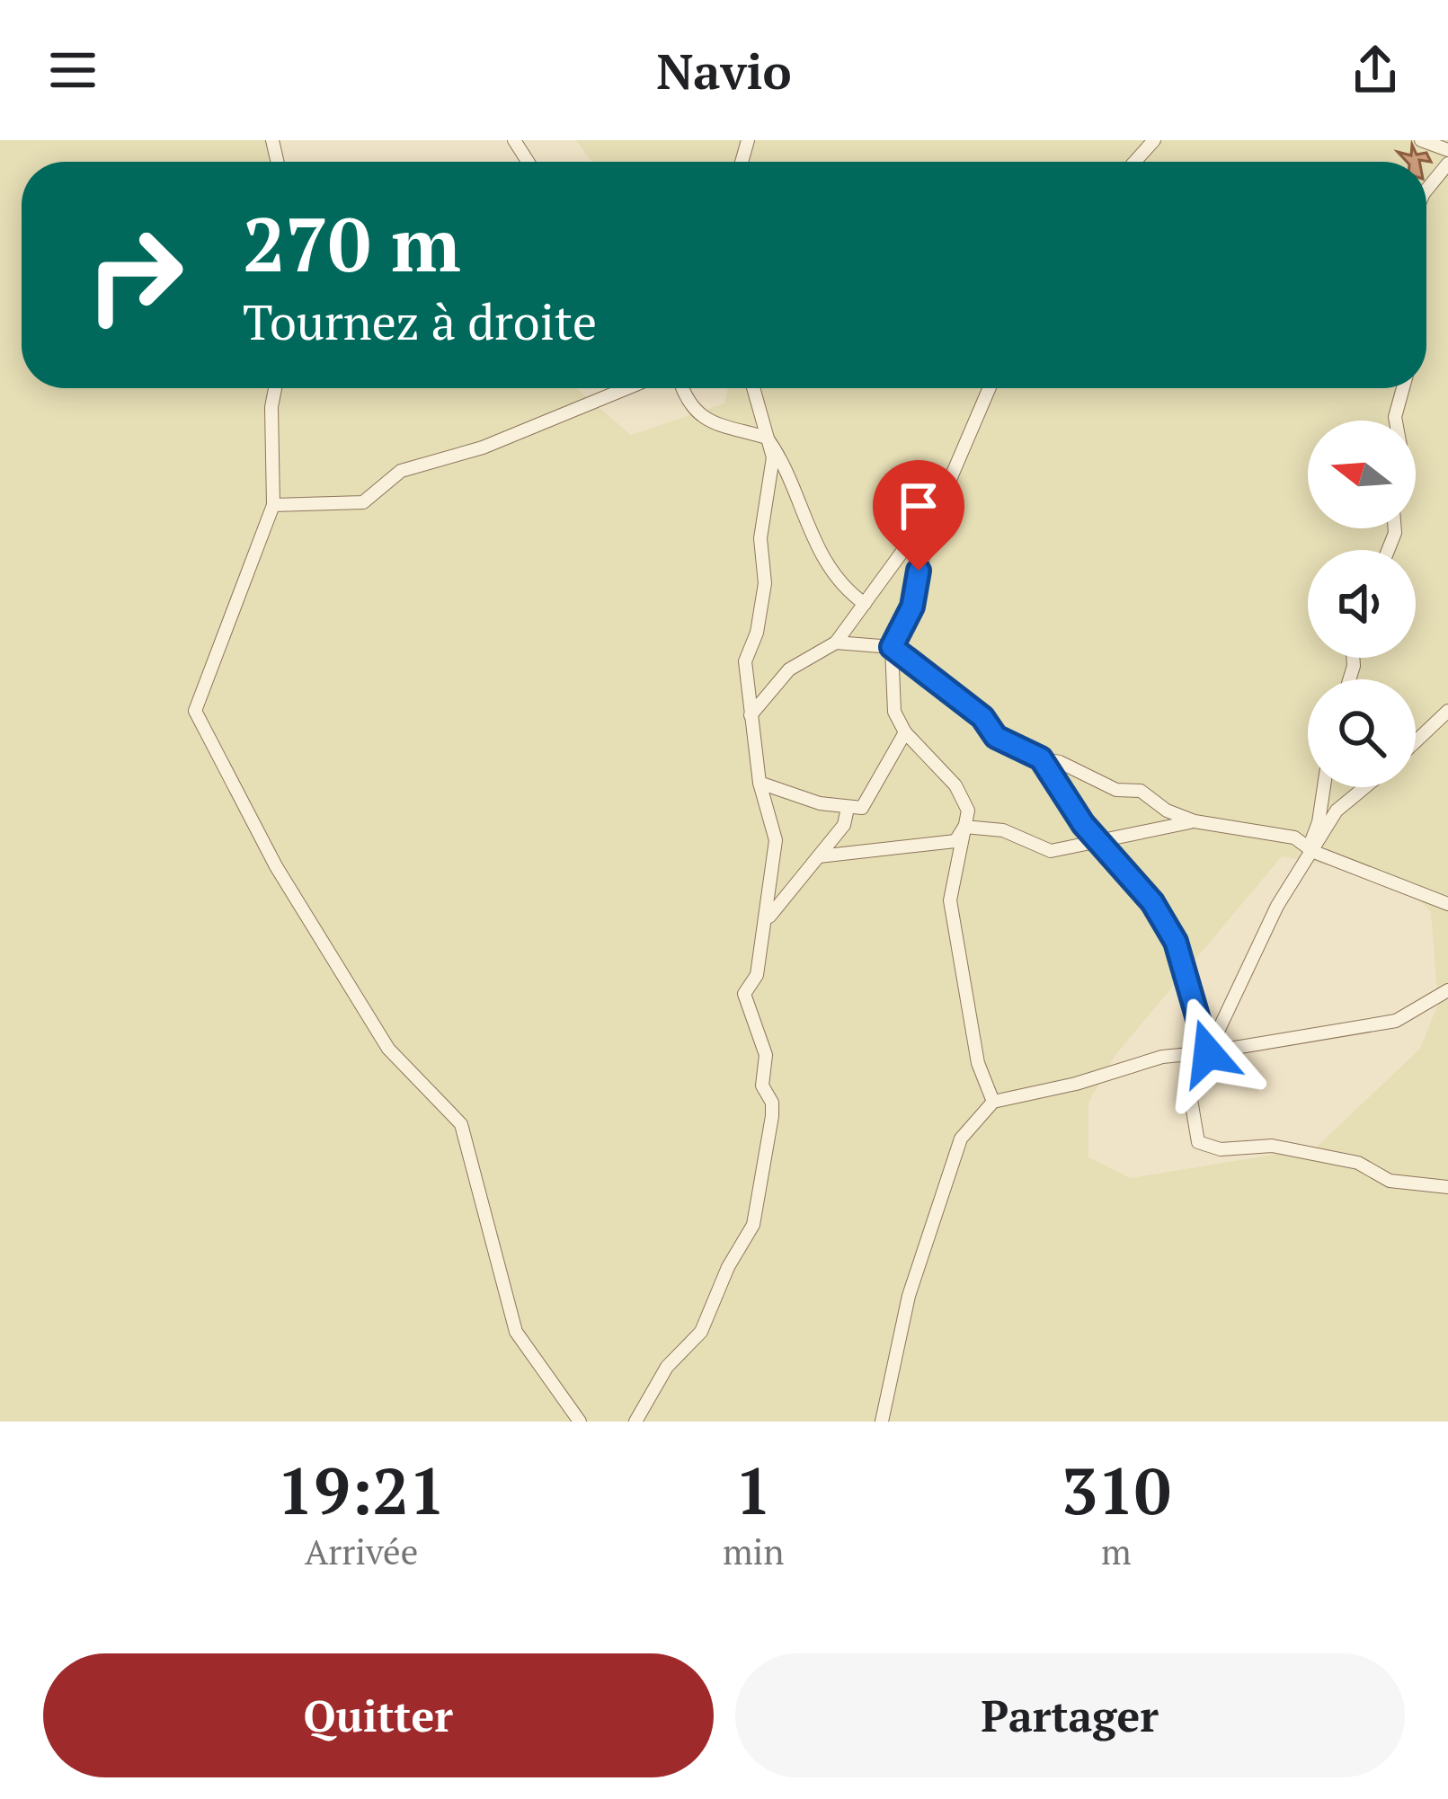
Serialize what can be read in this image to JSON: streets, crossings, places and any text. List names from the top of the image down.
{
  "north": "left",
  "page": {
    "header": "Navio",
    "turn": ["270 m", "Tournez à droite"],
    "eta": [
      "19:21",
      "Arrivée",
      "1",
      "min",
      "310",
      "m"
    ],
    "buttons": ["Quitter", "Partager"]
  }
}
